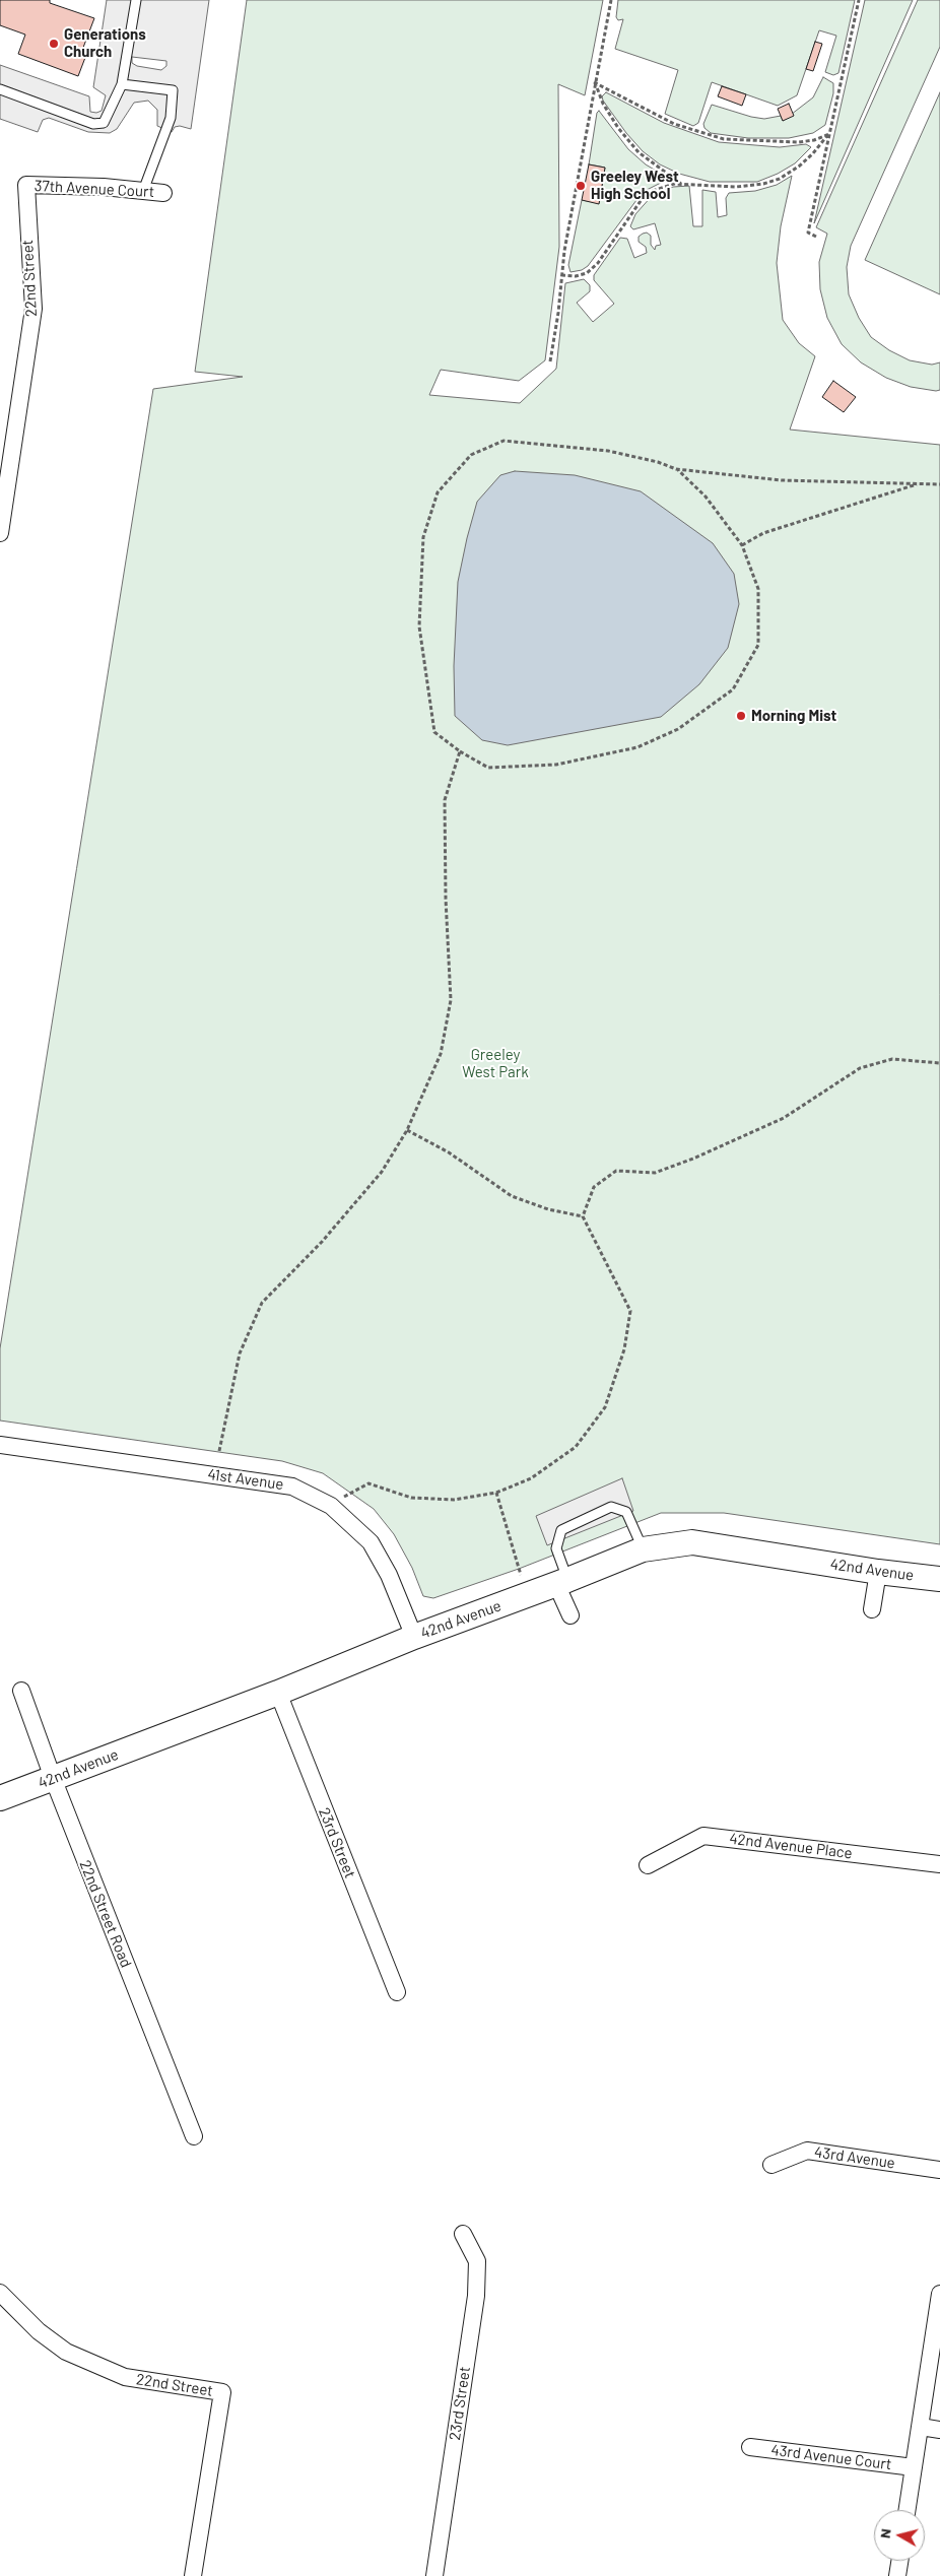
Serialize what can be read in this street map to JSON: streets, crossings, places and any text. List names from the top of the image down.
{
  "streets": {
    "street": [
      "37th Avenue Court",
      "22nd Street",
      "41st Avenue",
      "42nd Avenue",
      "23rd Street",
      "42nd Avenue Place",
      "22nd Street Road",
      "43rd Avenue",
      "43rd Avenue Court"
    ]
  },
  "crossings": [
    ["37th Avenue Court", "22nd Street"],
    ["41st Avenue", "42nd Avenue"],
    ["42nd Avenue", "23rd Street"],
    ["42nd Avenue", "22nd Street Road"]
  ],
  "parks": ["Greeley West Park"],
  "places": ["Generations Church", "Greeley West High School", "Morning Mist"],
  "north": "left"
}
